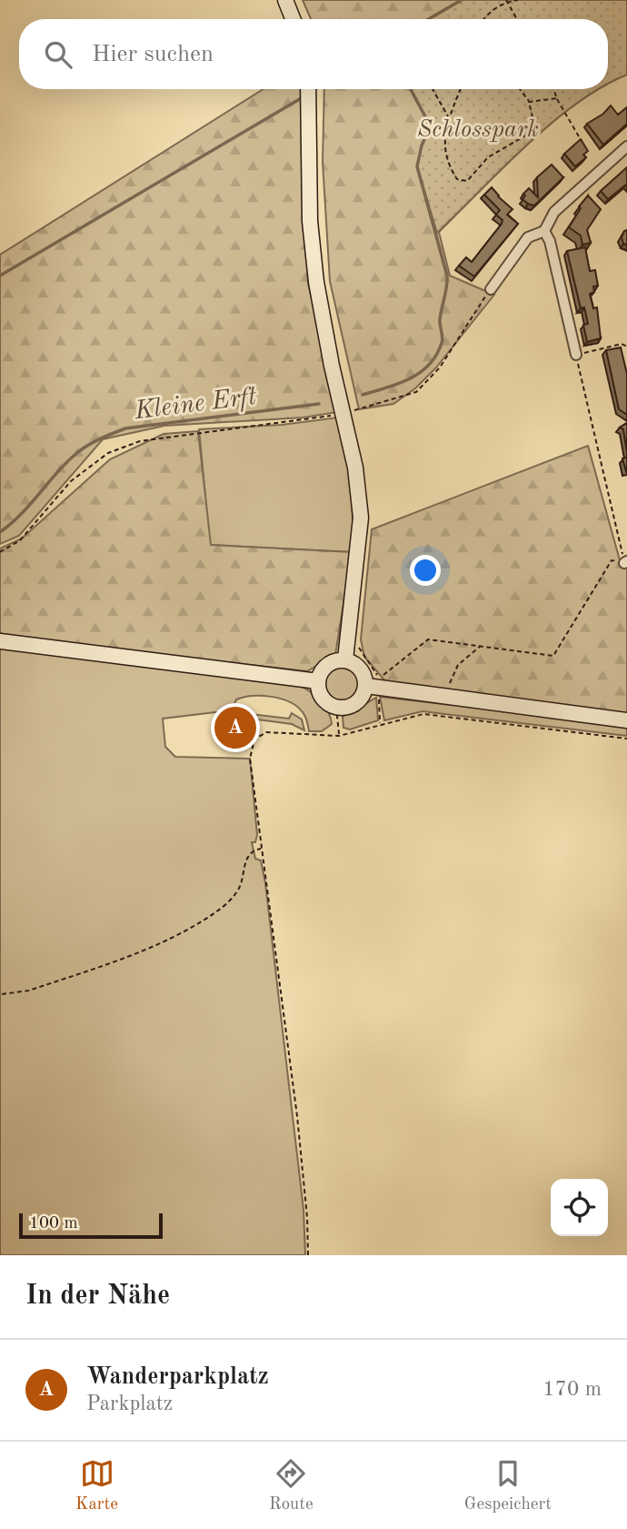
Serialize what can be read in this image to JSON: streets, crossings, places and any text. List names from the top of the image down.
{
  "water": ["Kleine Erft"],
  "parks": ["Schlosspark"],
  "scale_bar": "100 m",
  "page": {
    "search": "Hier suchen",
    "pins": "A",
    "scale": "100 m",
    "heading": "In der Nähe",
    "list": [
      {
        "mark": "A",
        "name": "Wanderparkplatz",
        "note": "Parkplatz",
        "value": "170 m"
      }
    ],
    "nav": ["Karte", "Route", "Gespeichert"]
  }
}
